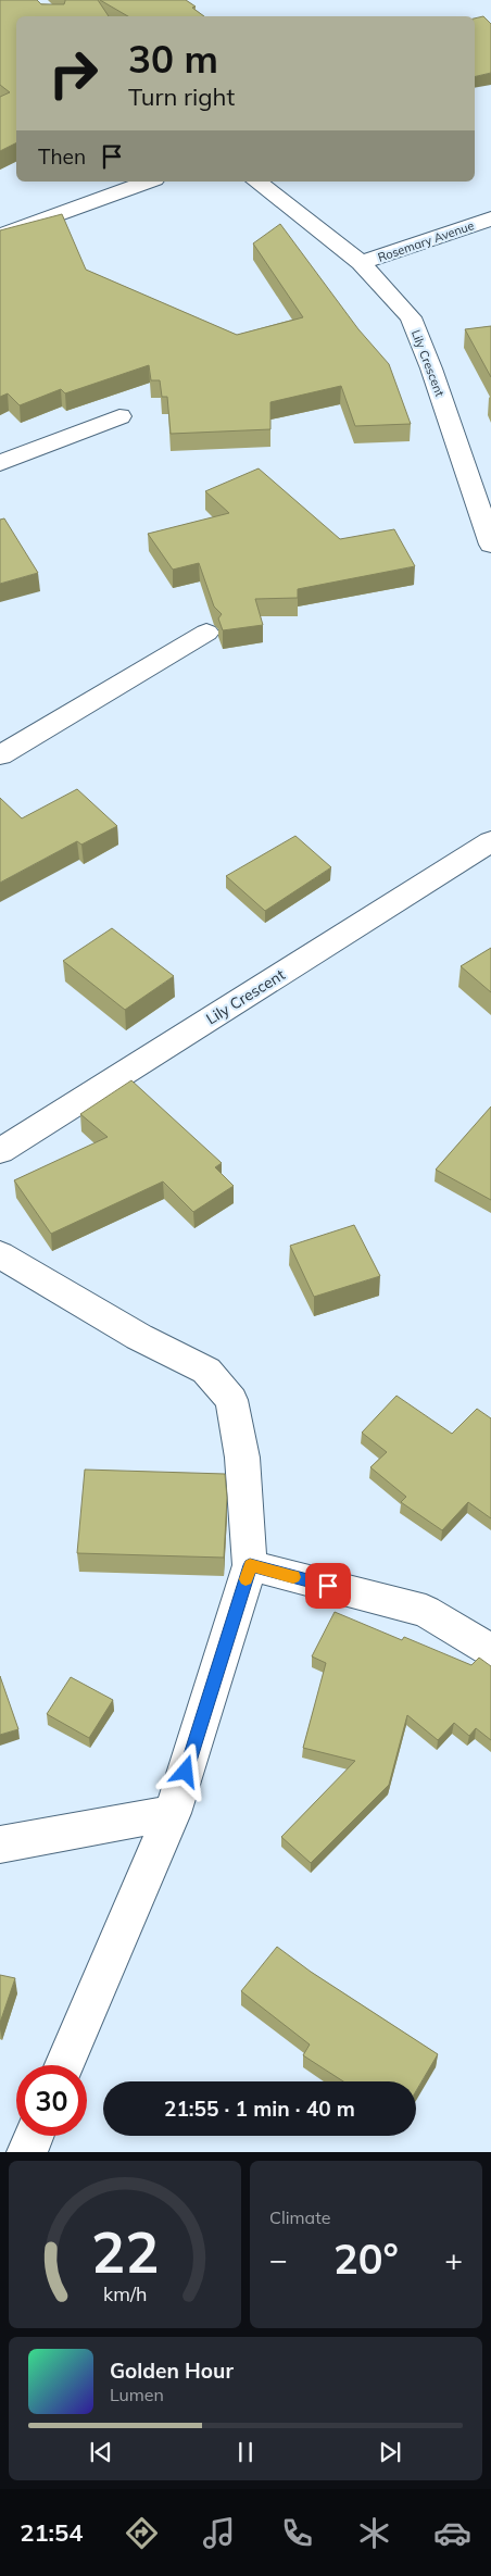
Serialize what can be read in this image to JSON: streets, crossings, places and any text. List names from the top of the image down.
{
  "streets": {
    "street": ["Rosemary Avenue", "Lily Crescent"]
  },
  "crossings": [
    ["Rosemary Avenue", "Lily Crescent"]
  ],
  "page": {
    "turn": ["30 m", "Turn right"],
    "then": "Then",
    "limit": "30",
    "trip": "21:55 · 1 min · 40 m",
    "tile": "Climate",
    "heat": ["−", "20°", "+"],
    "song": ["Golden Hour", "Lumen"],
    "tabs": "21:54",
    "gauge": ["22", "km/h"]
  }
}
